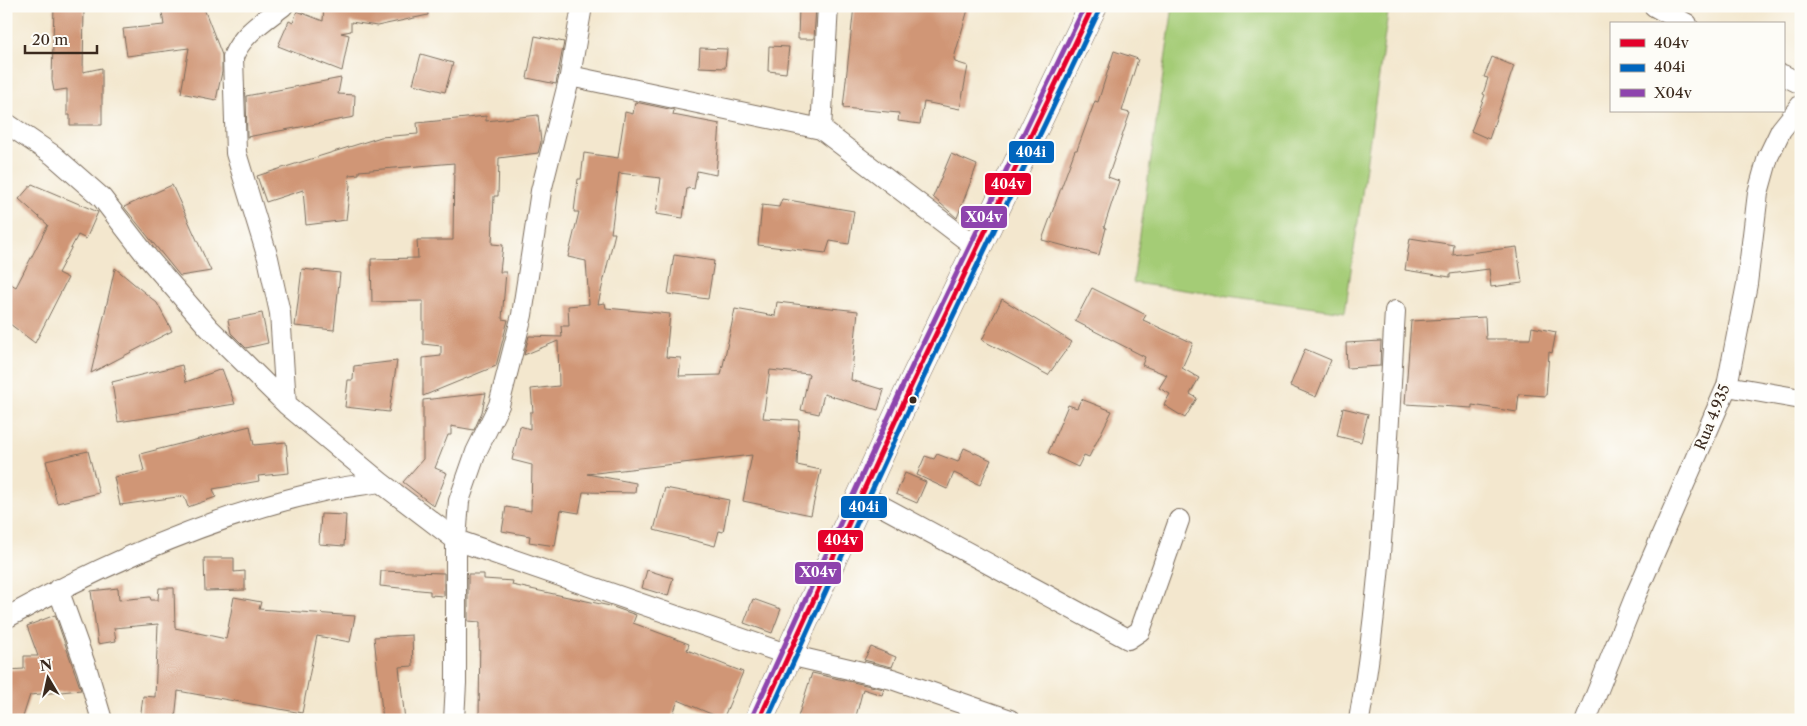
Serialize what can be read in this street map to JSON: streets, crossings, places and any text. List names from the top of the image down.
{
  "streets": {
    "street": ["Rua 4.935"]
  },
  "lines": ["transit line 404v", "transit line X04v", "transit line 404i"],
  "legend": ["404v", "404i", "X04v"],
  "scale_bar": "20 m",
  "north": "top"
}
